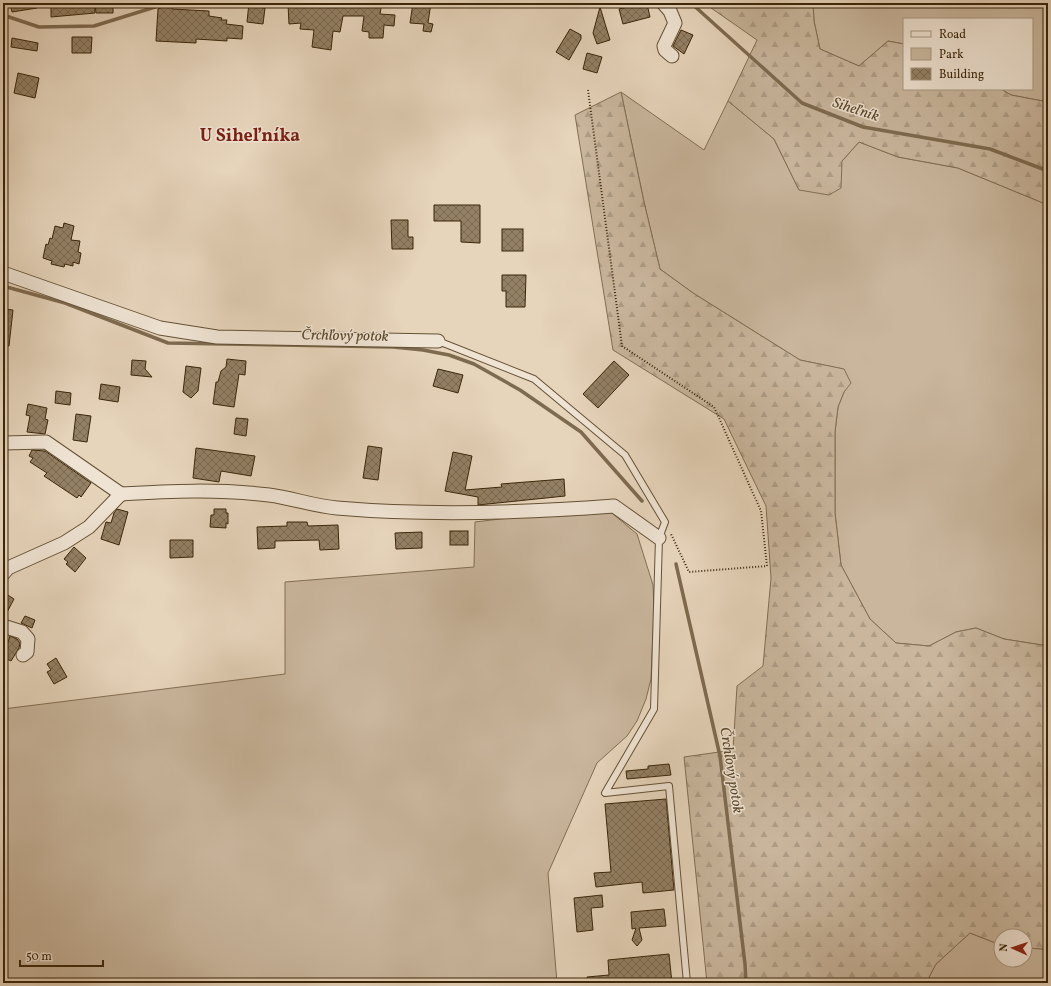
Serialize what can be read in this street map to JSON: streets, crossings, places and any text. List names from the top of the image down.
{
  "districts": ["U Siheľníka"],
  "water": ["Siheľník", "Črchľový potok"],
  "legend": ["Road", "Park", "Building"],
  "scale_bar": "50 m",
  "north": "left"
}
